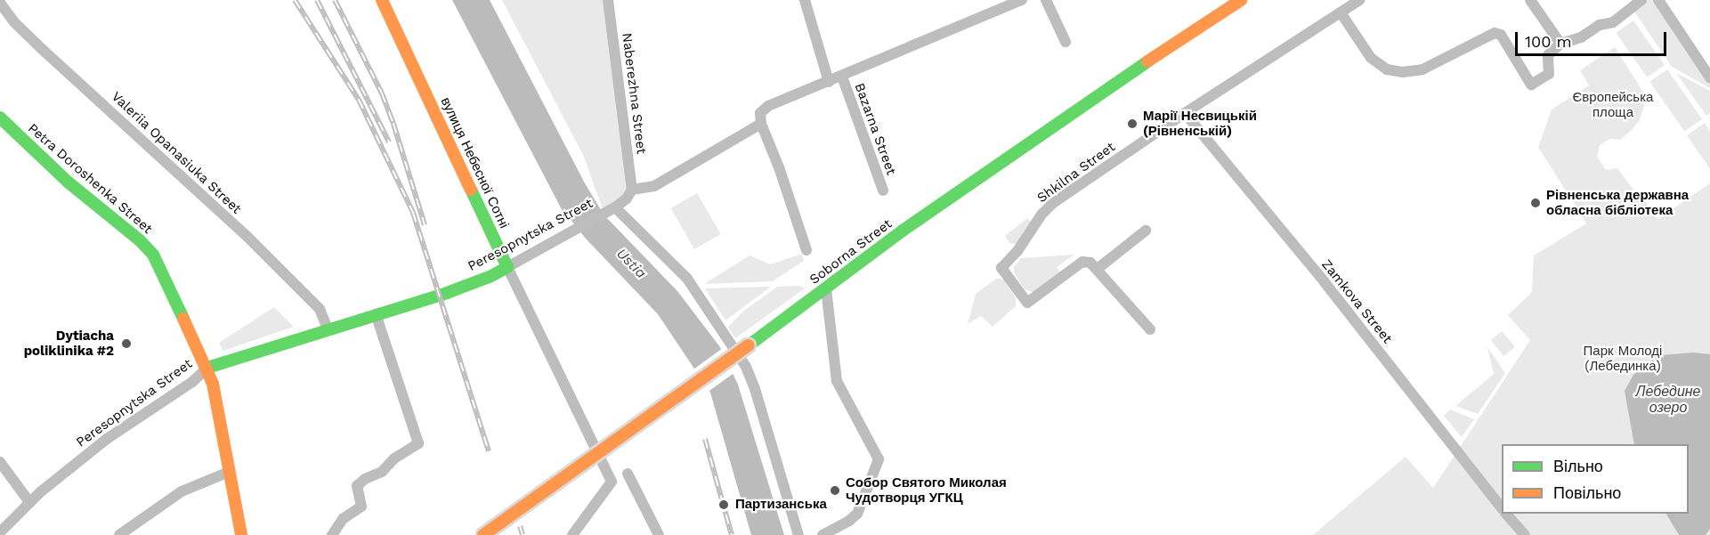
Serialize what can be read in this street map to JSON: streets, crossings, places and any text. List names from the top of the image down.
{
  "streets": {
    "street": [
      "Naberezhna Street",
      "Bazarna Street",
      "Valeriia Opanasiuka Street",
      "вулиця Небесної Сотні",
      "Shkilna Street",
      "Petra Doroshenka Street",
      "Peresopnytska Street",
      "Soborna Street",
      "Zamkova Street"
    ]
  },
  "crossings": [
    ["Naberezhna Street", "Peresopnytska Street"],
    ["Valeriia Opanasiuka Street", "Peresopnytska Street"],
    ["вулиця Небесної Сотні", "Peresopnytska Street"],
    ["Shkilna Street", "Zamkova Street"],
    ["Petra Doroshenka Street", "Peresopnytska Street"]
  ],
  "water": ["Ustia", "Лебедине озеро"],
  "parks": ["Європейська площа", "Парк Молоді (Лебединка)"],
  "places": [
    "Марії Несвицькій (Рівненській)",
    "Рівненська державна обласна бібліотека",
    "Dytiacha poliklinika #2",
    "Собор Святого Миколая Чудотворця УГКЦ",
    "Партизанська"
  ],
  "legend": ["Вільно", "Повільно"],
  "scale_bar": "100 m"
}
